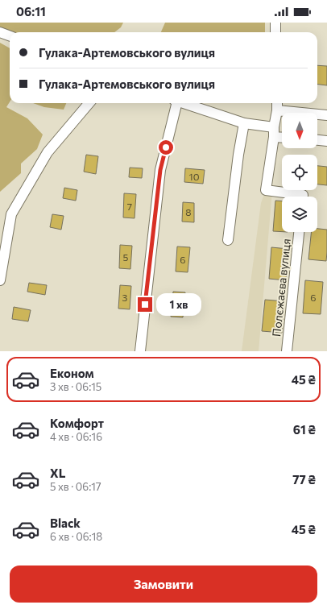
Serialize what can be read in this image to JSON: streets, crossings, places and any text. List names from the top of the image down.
{
  "streets": {
    "street": ["Полєжаєва вулиця"]
  },
  "house_numbers": [
    "10",
    "7",
    "8",
    "5",
    "6",
    "3",
    "6"
  ],
  "north": "bottom",
  "page": {
    "status": "06:11",
    "banner": ["Гулака-Артемовського вулиця", "Гулака-Артемовського вулиця"],
    "bubble": "1 хв",
    "list": [
      {
        "name": "Економ",
        "note": "3 хв · 06:15",
        "value": "45 ₴"
      },
      {
        "name": "Комфорт",
        "note": "4 хв · 06:16",
        "value": "61 ₴"
      },
      {
        "name": "XL",
        "note": "5 хв · 06:17",
        "value": "77 ₴"
      },
      {
        "name": "Black",
        "note": "6 хв · 06:18",
        "value": "45 ₴"
      }
    ],
    "buttons": "Замовити"
  }
}
